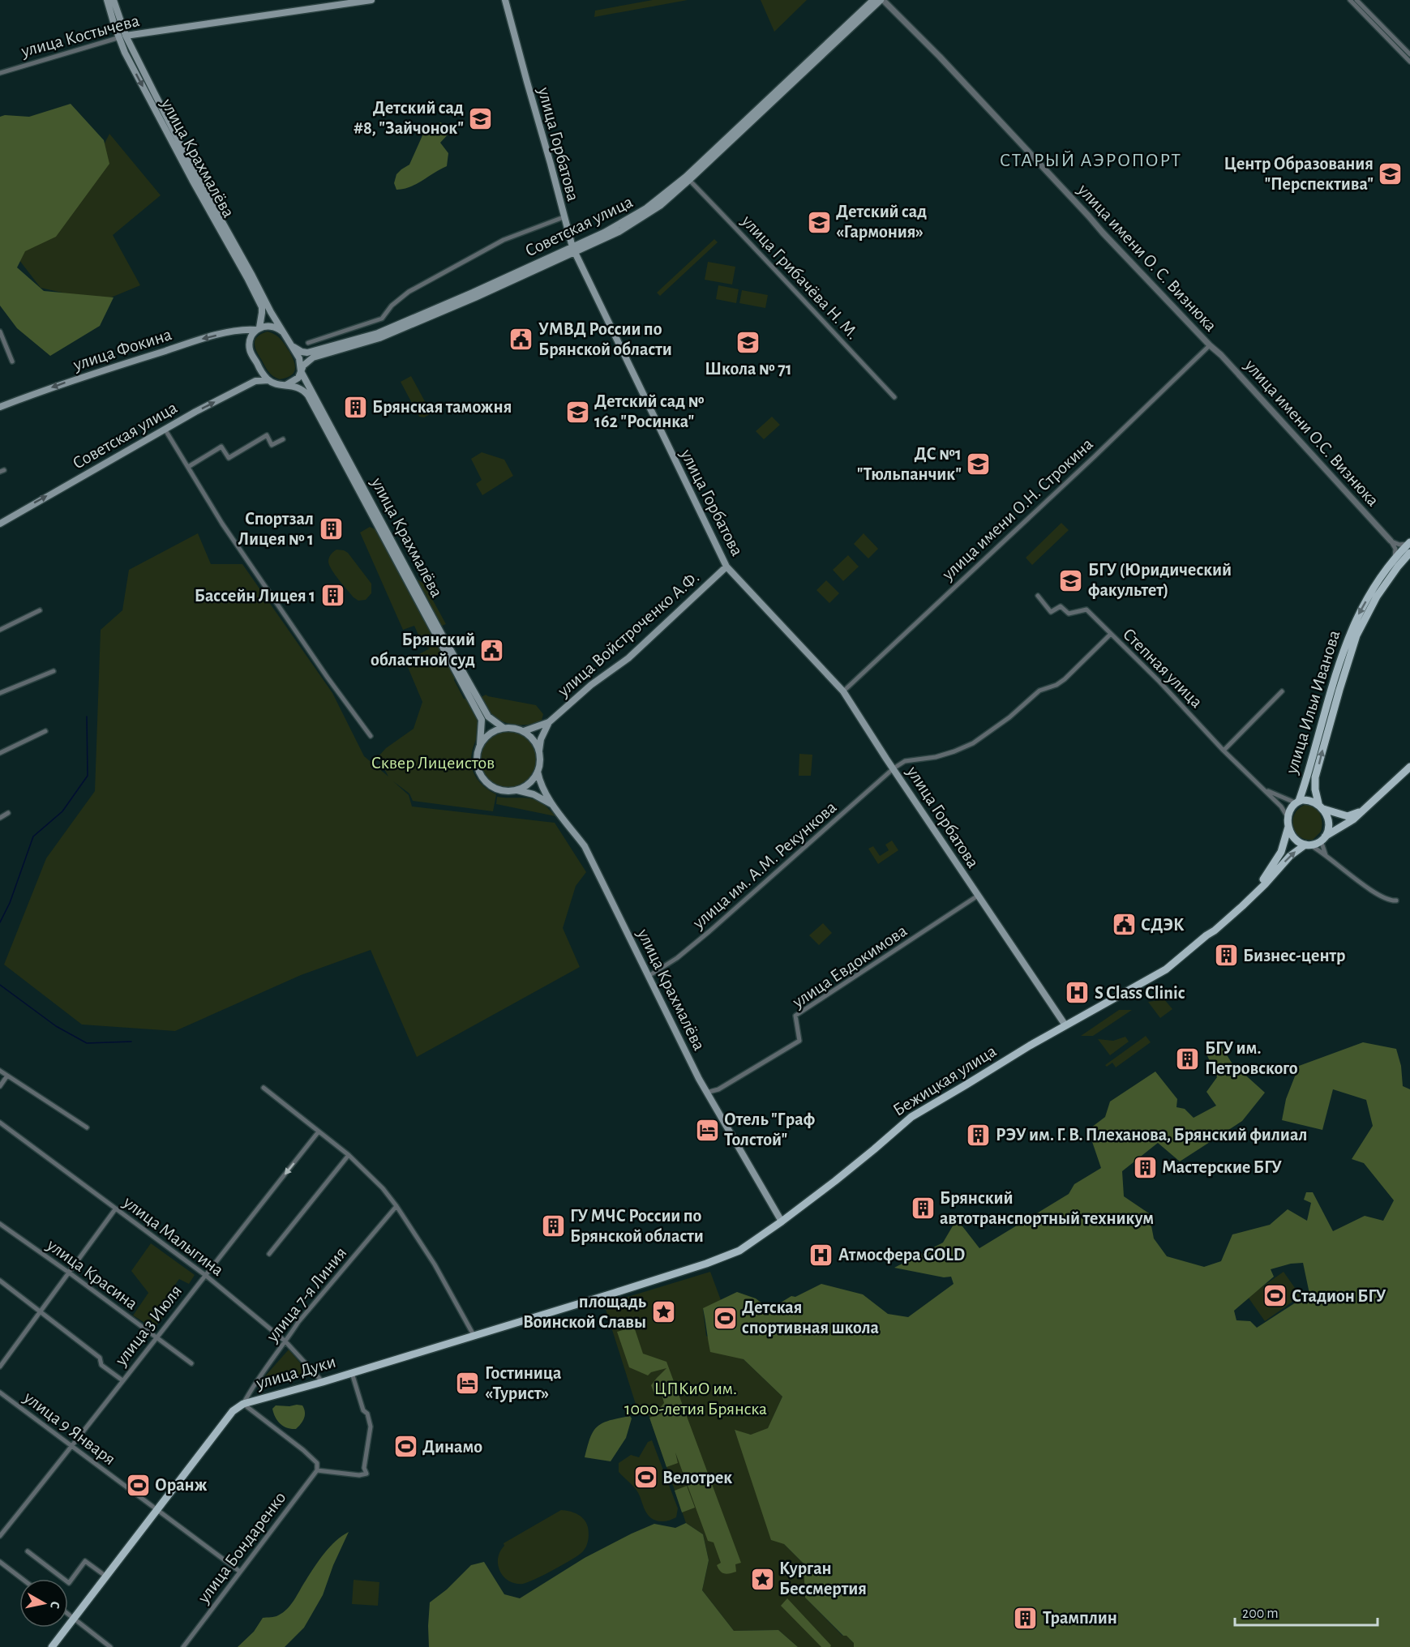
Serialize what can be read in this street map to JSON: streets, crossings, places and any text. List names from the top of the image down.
{
  "streets": {
    "main road": [
      "улица Костычева",
      "улица Горбатова",
      "улица Крахмалёва",
      "Советская улица",
      "улица Фокина",
      "улица Войстроченко А.Ф.",
      "улица Ильи Иванова",
      "Бежицкая улица",
      "улица Дуки"
    ],
    "street": [
      "улица имени О. С. Визнюка",
      "улица Грибачёва Н. М.",
      "улица имени О.С. Визнюка",
      "улица имени О.Н. Строкина",
      "Степная улица",
      "улица им. А.М. Рекункова",
      "улица Евдокимова",
      "улица Малыгина",
      "улица Красина",
      "улица 7-я Линия",
      "улица 3 Июля",
      "улица 9 Января",
      "улица Бондаренко"
    ]
  },
  "crossings": [
    ["улица Костычева", "улица Крахмалёва"],
    ["улица Горбатова", "Советская улица"],
    ["улица Горбатова", "улица имени О.Н. Строкина"],
    ["улица Горбатова", "улица Войстроченко А.Ф."],
    ["улица Горбатова", "улица им. А.М. Рекункова"],
    ["улица Горбатова", "улица Евдокимова"],
    ["улица Горбатова", "Бежицкая улица"],
    ["улица Крахмалёва", "Советская улица"],
    ["улица Крахмалёва", "улица Фокина"],
    ["улица Крахмалёва", "улица Войстроченко А.Ф."],
    ["улица Крахмалёва", "улица им. А.М. Рекункова"],
    ["улица Крахмалёва", "улица Евдокимова"],
    ["улица Крахмалёва", "Бежицкая улица"],
    ["Советская улица", "улица имени О. С. Визнюка"],
    ["Советская улица", "улица Грибачёва Н. М."],
    ["Советская улица", "улица Фокина"],
    ["улица имени О. С. Визнюка", "улица имени О.С. Визнюка"],
    ["улица имени О. С. Визнюка", "улица имени О.Н. Строкина"],
    ["улица имени О.С. Визнюка", "улица имени О.Н. Строкина"],
    ["Степная улица", "улица Ильи Иванова"],
    ["Степная улица", "улица им. А.М. Рекункова"],
    ["Бежицкая улица", "улица Дуки"],
    ["улица Малыгина", "улица 7-я Линия"],
    ["улица Малыгина", "улица 3 Июля"],
    ["улица Малыгина", "улица Дуки"],
    ["улица Красина", "улица 3 Июля"],
    ["улица 7-я Линия", "улица Дуки"],
    ["улица 3 Июля", "улица 9 Января"],
    ["улица Дуки", "улица 9 Января"],
    ["улица 9 Января", "улица Бондаренко"]
  ],
  "one_way": ["улица Фокина"],
  "districts": ["СТАРЫЙ АЭРОПОРТ"],
  "parks": ["Сквер Лицеистов", "ЦПКиО им. 1000-летия Брянска"],
  "places": {
    "school or university": [
      "Детский сад #8, \"Зайчонок\"",
      "Центр Образования \"Перспектива\"",
      "Детский сад «Гармония»",
      "Школа № 71",
      "Детский сад № 162 \"Росинка\"",
      "ДС №1 \"Тюльпанчик\"",
      "БГУ (Юридический факультет)"
    ],
    "public building": ["УМВД России по Брянской области", "Брянский областной суд", "СДЭК"],
    "building": [
      "Брянская таможня",
      "Спортзал Лицея № 1",
      "Бассейн Лицея 1",
      "Бизнес-центр",
      "БГУ им. Петровского",
      "РЭУ им. Г. В. Плеханова, Брянский филиал",
      "Мастерские БГУ",
      "Брянский автотранспортный техникум",
      "ГУ МЧС России по Брянской области",
      "Трамплин"
    ],
    "hospital": ["S Class Clinic", "Атмосфера GOLD"],
    "hotel": ["Отель \"Граф Толстой\"", "Гостиница «Турист»"],
    "sports": [
      "Стадион БГУ",
      "Детская спортивная школа",
      "Динамо",
      "Велотрек",
      "Оранж"
    ],
    "place": ["площадь Воинской Славы", "Курган Бессмертия"]
  },
  "scale_bar": "200 m",
  "north": "right"
}
